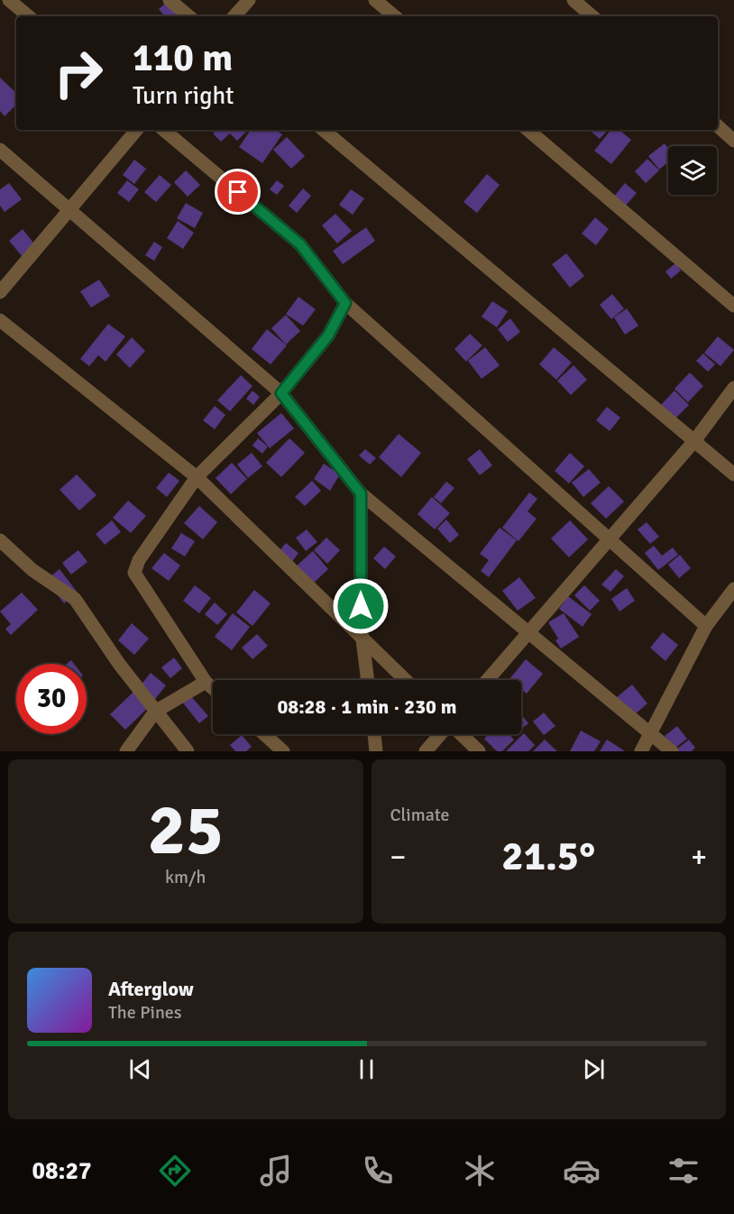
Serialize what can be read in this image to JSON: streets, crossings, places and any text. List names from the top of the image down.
{
  "page": {
    "turn": ["110 m", "Turn right"],
    "limit": "30",
    "trip": "08:28 · 1 min · 230 m",
    "tile": [
      ["25", "km/h"],
      "Climate"
    ],
    "heat": ["−", "21.5°", "+"],
    "song": ["Afterglow", "The Pines"],
    "tabs": "08:27"
  }
}
